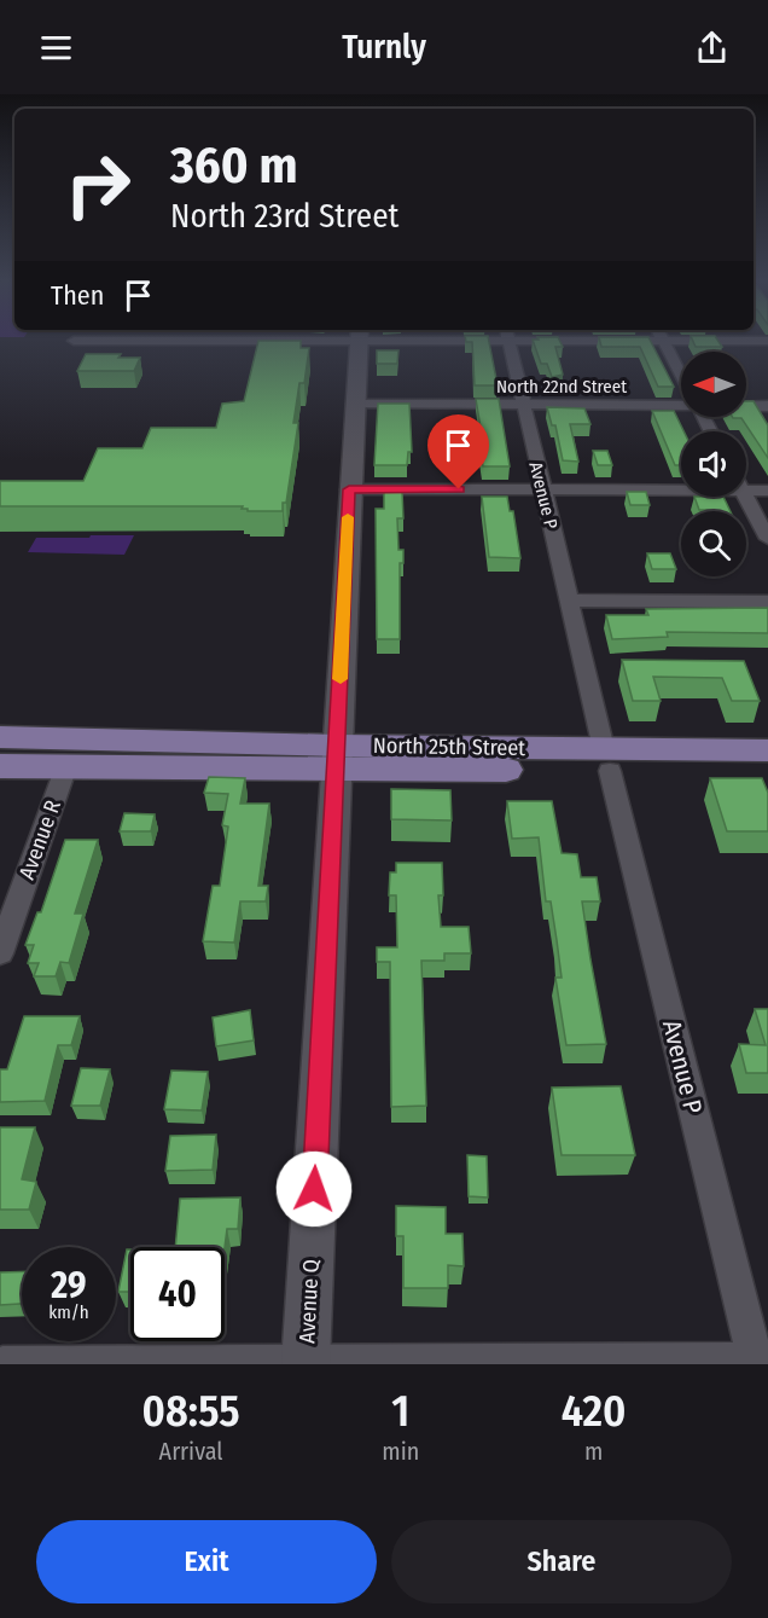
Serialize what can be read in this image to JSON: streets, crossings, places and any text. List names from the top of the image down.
{
  "streets": {
    "main road": ["North 25th Street"],
    "street": [
      "North 22nd Street",
      "Avenue P",
      "Avenue R",
      "Avenue Q"
    ]
  },
  "crossings": [
    ["North 22nd Street", "Avenue P"],
    ["North 22nd Street", "Avenue Q"],
    ["Avenue P", "North 25th Street"],
    ["North 25th Street", "Avenue R"],
    ["North 25th Street", "Avenue Q"]
  ],
  "north": "left",
  "page": {
    "header": "Turnly",
    "turn": ["360 m", "North 23rd Street"],
    "then": "Then",
    "speed": "29 km/h",
    "limit": "40",
    "eta": [
      "08:55",
      "Arrival",
      "1",
      "min",
      "420",
      "m"
    ],
    "buttons": ["Exit", "Share"]
  }
}
